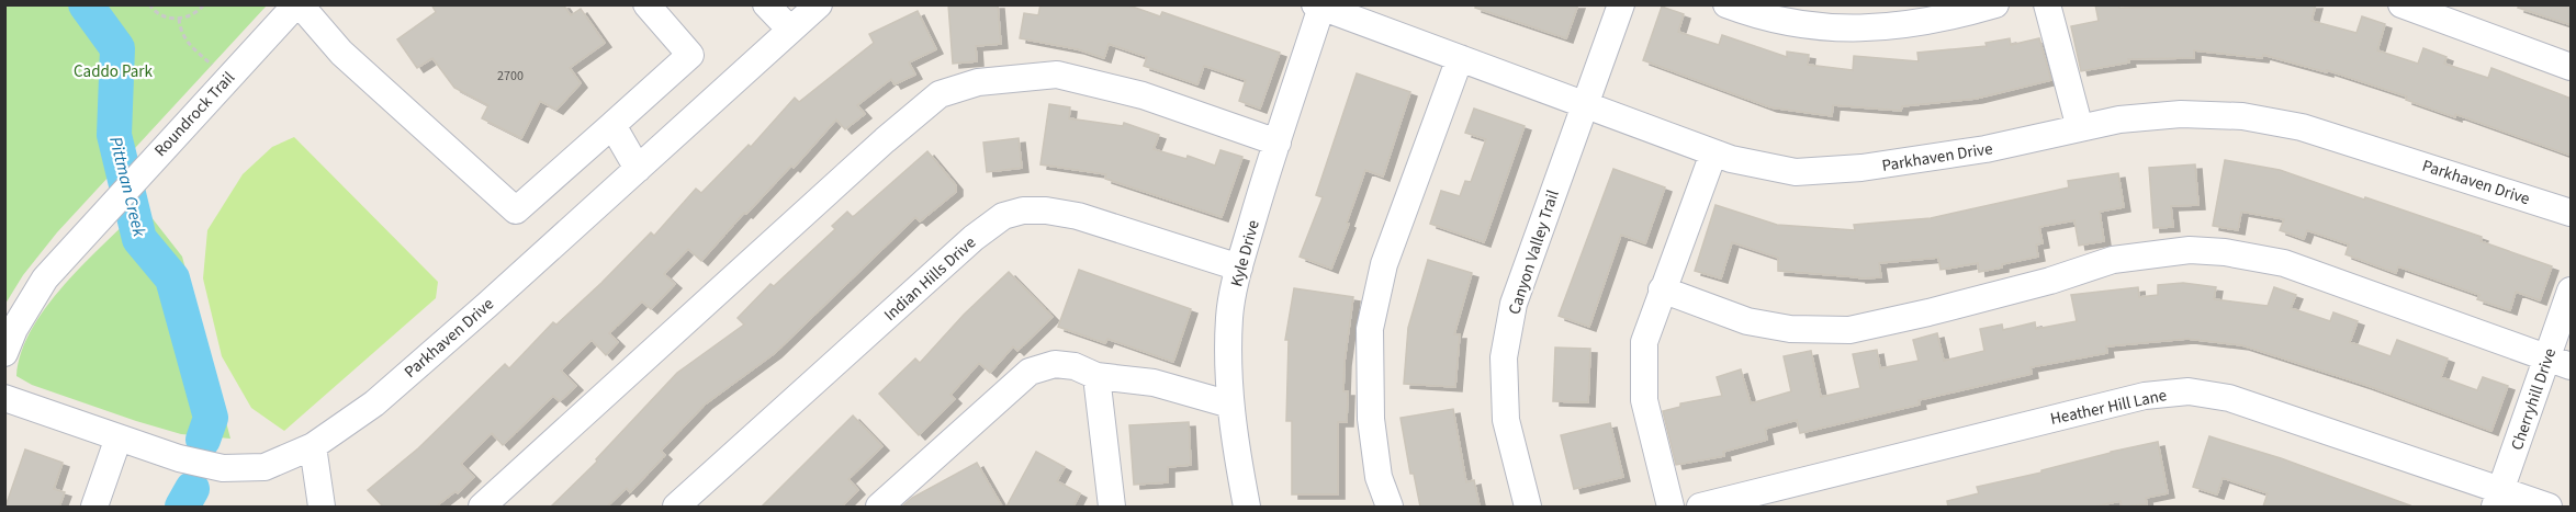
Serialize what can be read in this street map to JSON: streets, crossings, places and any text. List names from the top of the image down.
{
  "streets": {
    "street": [
      "Roundrock Trail",
      "Parkhaven Drive",
      "Canyon Valley Trail",
      "Kyle Drive",
      "Indian Hills Drive",
      "Cherryhill Drive",
      "Heather Hill Lane"
    ]
  },
  "crossings": [
    ["Parkhaven Drive", "Canyon Valley Trail"],
    ["Parkhaven Drive", "Kyle Drive"],
    ["Kyle Drive", "Indian Hills Drive"],
    ["Cherryhill Drive", "Heather Hill Lane"]
  ],
  "water": ["Pittman Creek"],
  "parks": ["Caddo Park"],
  "house_numbers": ["2700"]
}
